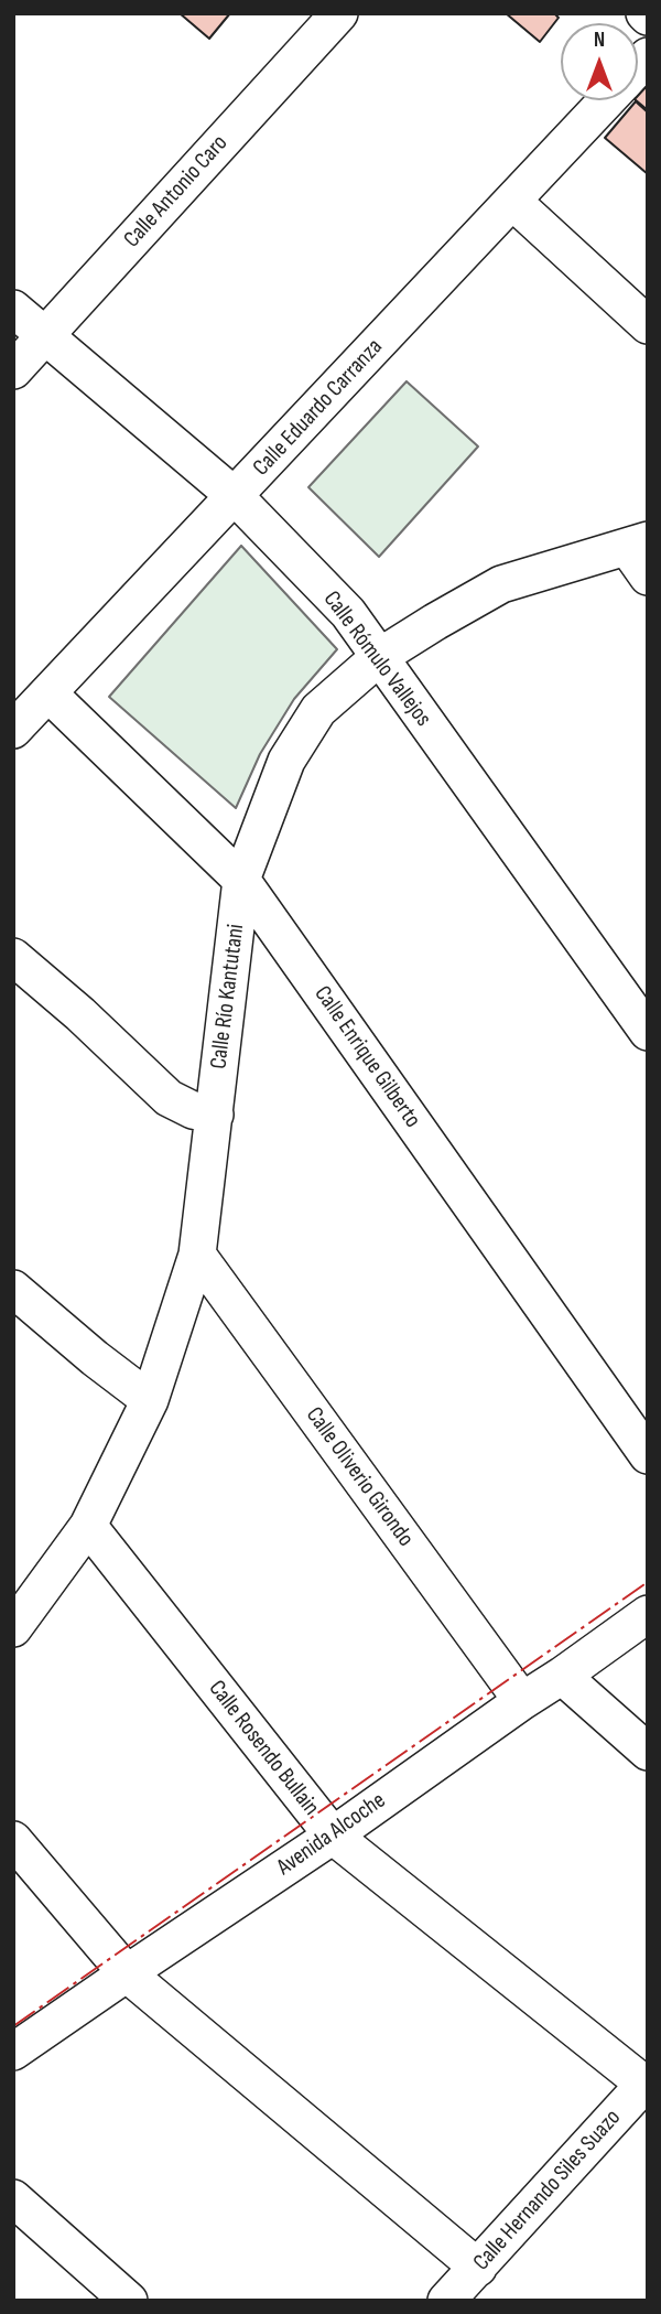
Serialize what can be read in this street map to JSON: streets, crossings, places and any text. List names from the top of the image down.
{
  "streets": {
    "street": [
      "Calle Antonio Caro",
      "Calle Eduardo Carranza",
      "Calle Rómulo Vallejos",
      "Calle Río Kantutani",
      "Calle Enrique Gilberto",
      "Calle Oliverio Girondo",
      "Calle Rosendo Bullain",
      "Avenida Alcoche",
      "Calle Hernando Siles Suazo"
    ]
  },
  "crossings": [
    ["Calle Antonio Caro", "Calle Rómulo Vallejos"],
    ["Calle Eduardo Carranza", "Calle Rómulo Vallejos"],
    ["Calle Eduardo Carranza", "Calle Enrique Gilberto"],
    ["Calle Rómulo Vallejos", "Calle Río Kantutani"],
    ["Calle Río Kantutani", "Calle Enrique Gilberto"],
    ["Calle Río Kantutani", "Calle Oliverio Girondo"],
    ["Calle Río Kantutani", "Calle Rosendo Bullain"],
    ["Calle Oliverio Girondo", "Avenida Alcoche"],
    ["Calle Rosendo Bullain", "Avenida Alcoche"],
    ["Calle Rosendo Bullain", "Calle Hernando Siles Suazo"]
  ],
  "north": "top"
}
